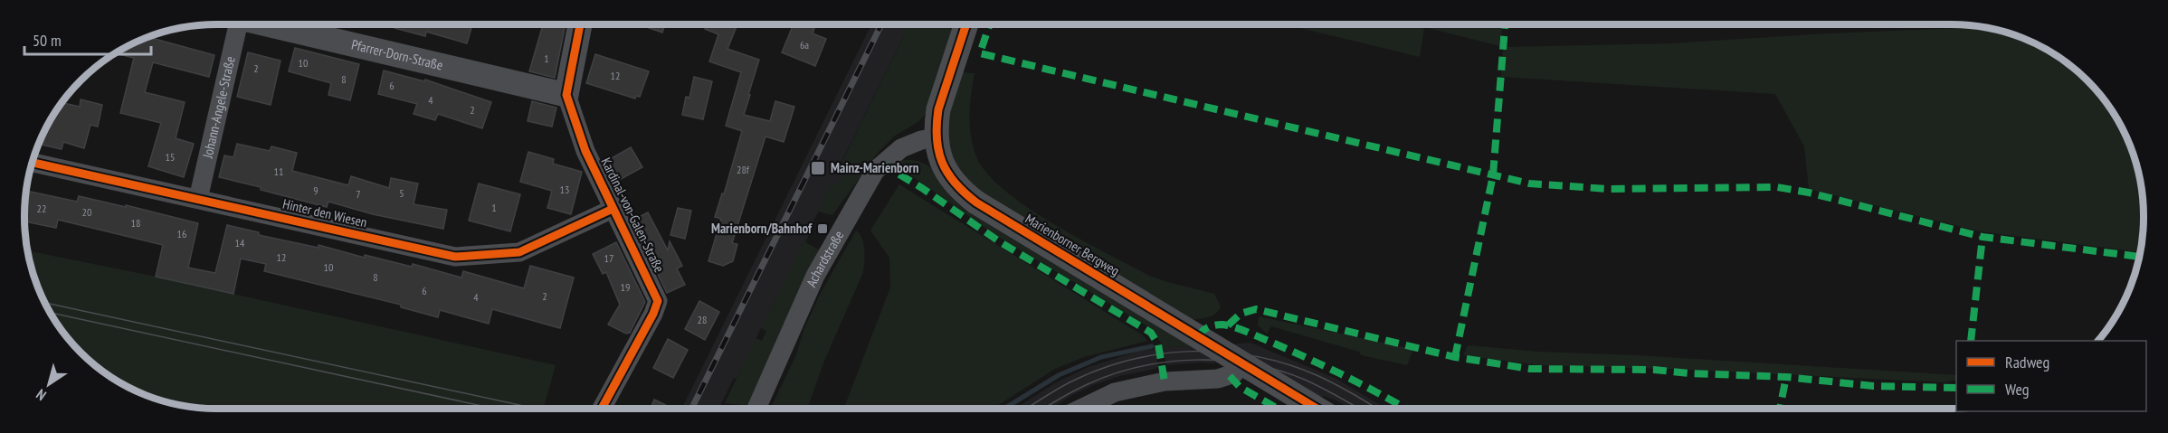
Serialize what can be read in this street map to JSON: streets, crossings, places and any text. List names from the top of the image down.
{
  "streets": {
    "street": [
      "Pfarrer-Dorn-Straße",
      "Johann-Angele-Straße",
      "Hinter den Wiesen",
      "Kardinal-von-Galen-Straße",
      "Marienborner Bergweg",
      "Achardstraße"
    ]
  },
  "crossings": [
    ["Pfarrer-Dorn-Straße", "Kardinal-von-Galen-Straße"],
    ["Johann-Angele-Straße", "Hinter den Wiesen"],
    ["Hinter den Wiesen", "Kardinal-von-Galen-Straße"],
    ["Marienborner Bergweg", "Achardstraße"]
  ],
  "places": {
    "transit": ["Mainz-Marienborn", "Marienborn/Bahnhof"]
  },
  "house_numbers": [
    "6a",
    "1",
    "10",
    "2",
    "12",
    "8",
    "6",
    "4",
    "2",
    "15",
    "28f",
    "11",
    "13",
    "9",
    "5",
    "7",
    "1",
    "22",
    "20",
    "18",
    "16",
    "14",
    "12",
    "17",
    "10",
    "8",
    "19",
    "6",
    "2",
    "4",
    "28"
  ],
  "legend": ["Radweg", "Weg"],
  "scale_bar": "50 m",
  "north": "bottom left"
}
